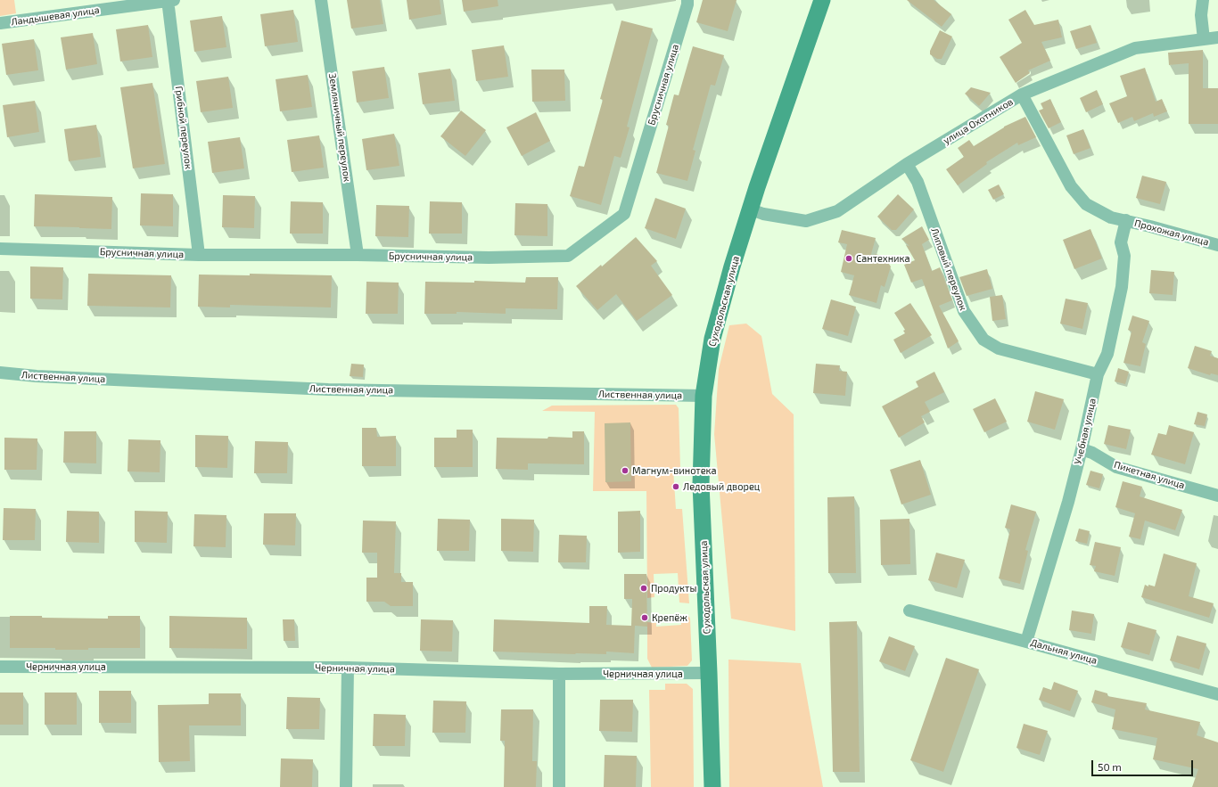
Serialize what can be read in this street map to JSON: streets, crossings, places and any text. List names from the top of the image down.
{
  "streets": {
    "main road": ["Суходольская улица"],
    "street": [
      "Ландышевая улица",
      "Брусничная улица",
      "улица Охотников",
      "Грибной переулок",
      "Земляничный переулок",
      "Прохожая улица",
      "Липовый переулок",
      "Лиственная улица",
      "Учебная улица",
      "Пикетная улица",
      "Дальняя улица",
      "Черничная улица"
    ]
  },
  "crossings": [
    ["Ландышевая улица", "Грибной переулок"],
    ["Брусничная улица", "Грибной переулок"],
    ["Брусничная улица", "Земляничный переулок"],
    ["улица Охотников", "Прохожая улица"],
    ["улица Охотников", "Липовый переулок"],
    ["улица Охотников", "Суходольская улица"],
    ["Прохожая улица", "Учебная улица"],
    ["Липовый переулок", "Учебная улица"],
    ["Суходольская улица", "Лиственная улица"],
    ["Суходольская улица", "Черничная улица"],
    ["Учебная улица", "Пикетная улица"],
    ["Учебная улица", "Дальняя улица"]
  ],
  "places": [
    "Сантехника",
    "Магнум-винотека",
    "Ледовый дворец",
    "Продукты",
    "Крепёж"
  ],
  "scale_bar": "50 m"
}
